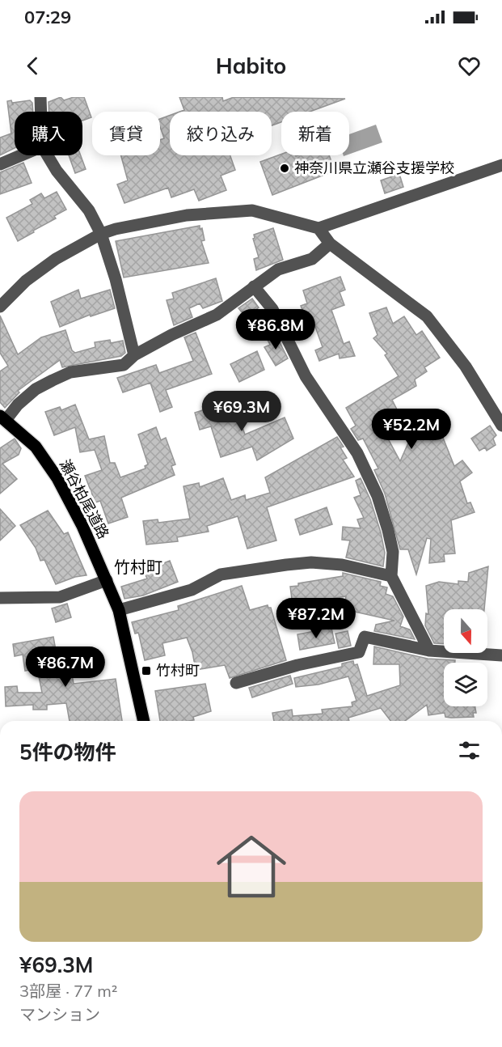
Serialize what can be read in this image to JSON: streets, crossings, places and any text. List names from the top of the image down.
{
  "streets": {
    "main road": ["瀬谷柏尾道路"]
  },
  "districts": ["竹村町"],
  "places": {
    "other": ["神奈川県立瀬谷支援学校"],
    "transit": ["竹村町"]
  },
  "north": "bottom",
  "page": {
    "status": "07:29",
    "header": "Habito",
    "chip": [
      "購入",
      "賃貸",
      "絞り込み",
      "新着"
    ],
    "price": [
      "¥86.8M",
      "¥69.3M",
      "¥52.2M",
      "¥87.2M",
      "¥86.7M"
    ],
    "heading": "5件の物件",
    "list": [
      {
        "name": "¥69.3M",
        "note": "3部屋 · 77 m² · マンション"
      }
    ]
  }
}
